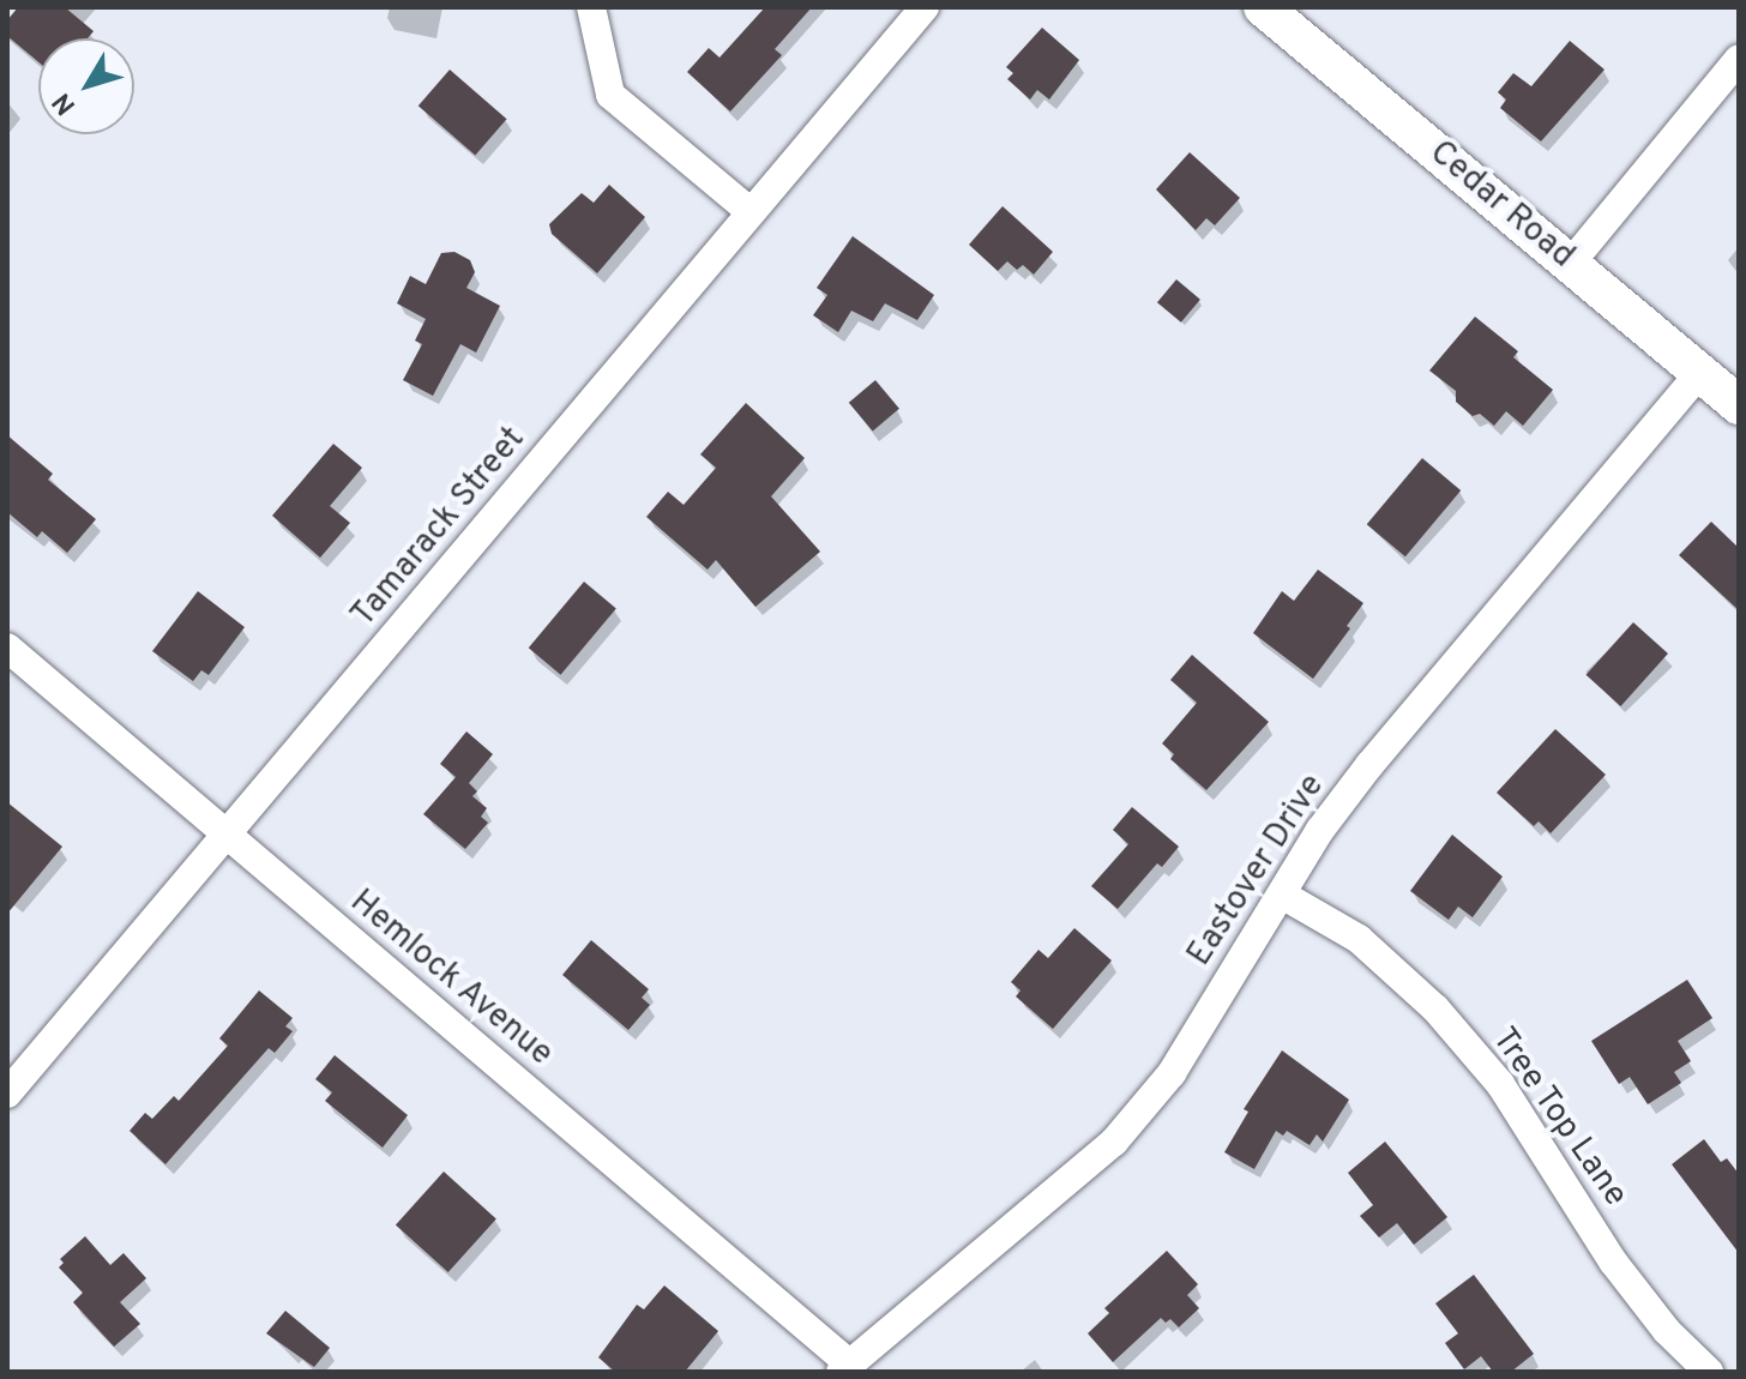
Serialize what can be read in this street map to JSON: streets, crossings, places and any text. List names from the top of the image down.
{
  "streets": {
    "street": [
      "Cedar Road",
      "Tamarack Street",
      "Eastover Drive",
      "Hemlock Avenue",
      "Tree Top Lane"
    ]
  },
  "crossings": [
    ["Cedar Road", "Eastover Drive"],
    ["Tamarack Street", "Hemlock Avenue"],
    ["Eastover Drive", "Hemlock Avenue"],
    ["Eastover Drive", "Tree Top Lane"]
  ],
  "north": "bottom left"
}
